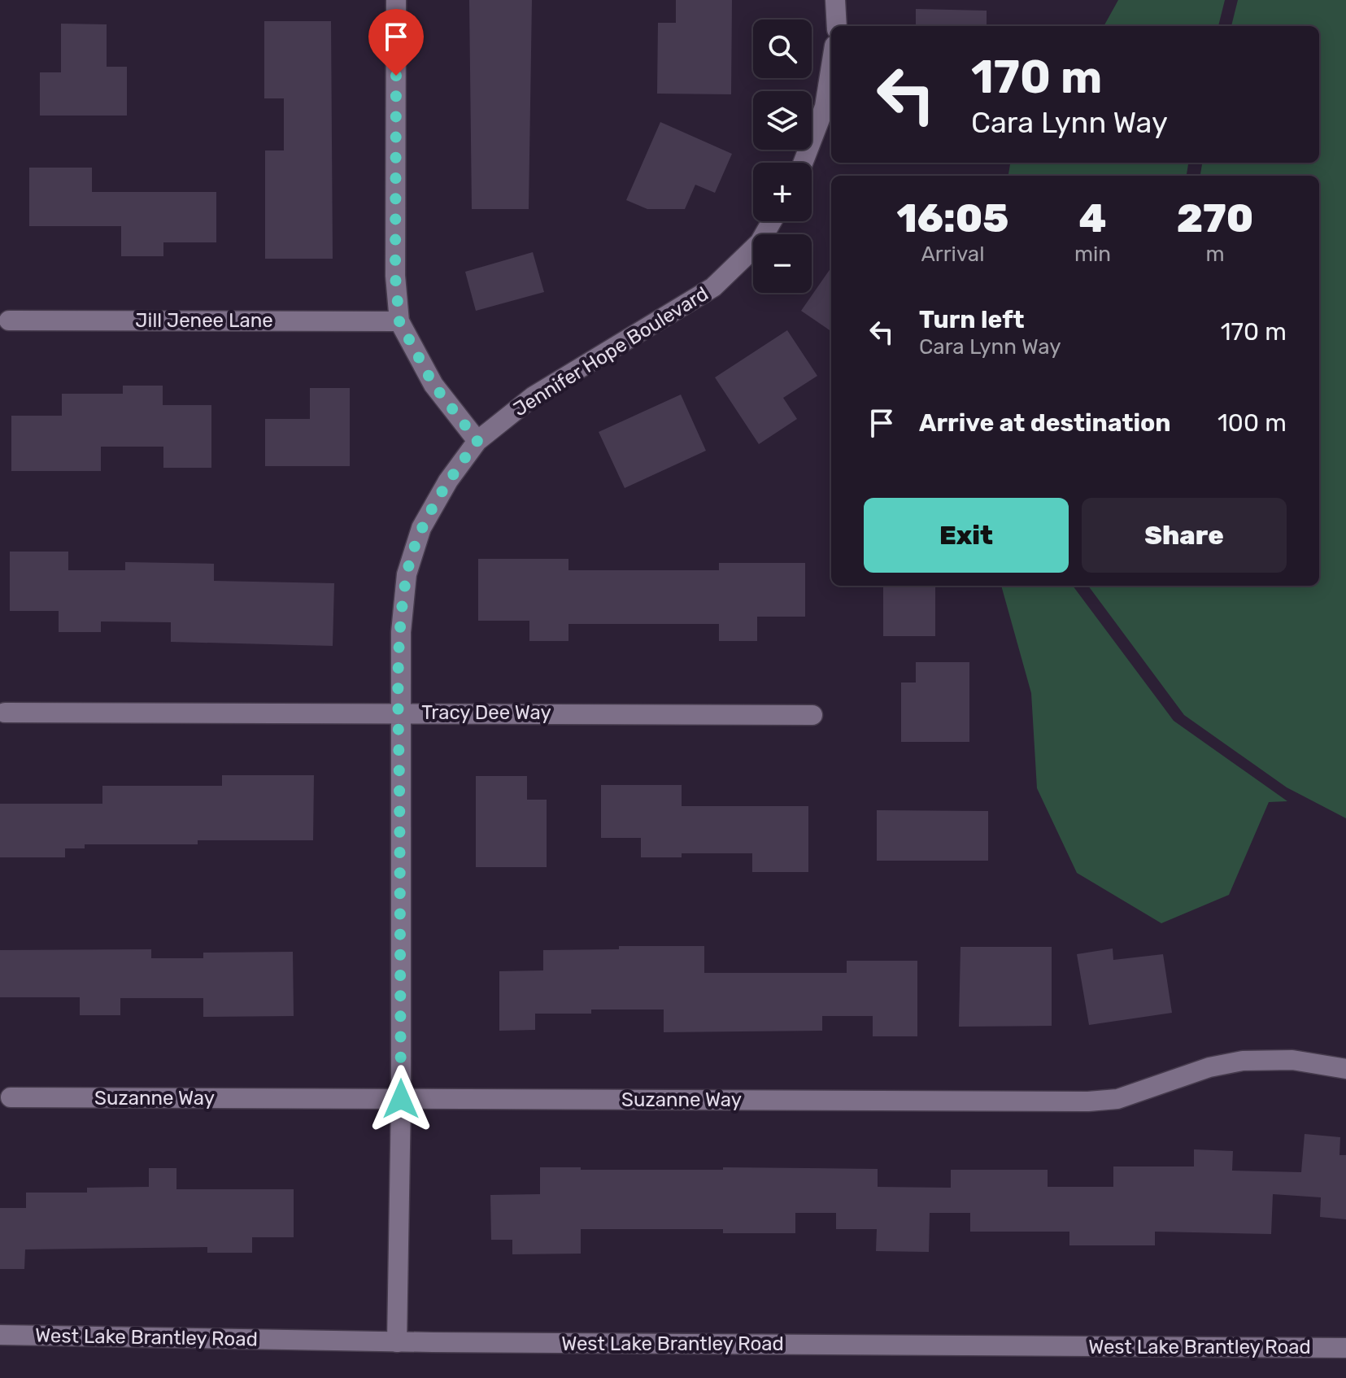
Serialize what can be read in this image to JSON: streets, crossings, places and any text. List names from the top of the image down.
{
  "streets": {
    "street": [
      "Jill Jenee Lane",
      "Jennifer Hope Boulevard",
      "Tracy Dee Way",
      "Suzanne Way",
      "West Lake Brantley Road"
    ]
  },
  "crossings": [
    ["Jennifer Hope Boulevard", "Tracy Dee Way"],
    ["Jennifer Hope Boulevard", "Suzanne Way"],
    ["Jennifer Hope Boulevard", "West Lake Brantley Road"]
  ],
  "page": {
    "map_buttons": ["+", "−"],
    "turn": ["170 m", "Cara Lynn Way"],
    "eta": [
      "16:05",
      "Arrival",
      "4",
      "min",
      "270",
      "m"
    ],
    "list": [
      {
        "name": "Turn left",
        "note": "Cara Lynn Way",
        "value": "170 m"
      },
      {
        "name": "Arrive at destination",
        "value": "100 m"
      }
    ],
    "buttons": ["Exit", "Share"]
  }
}
